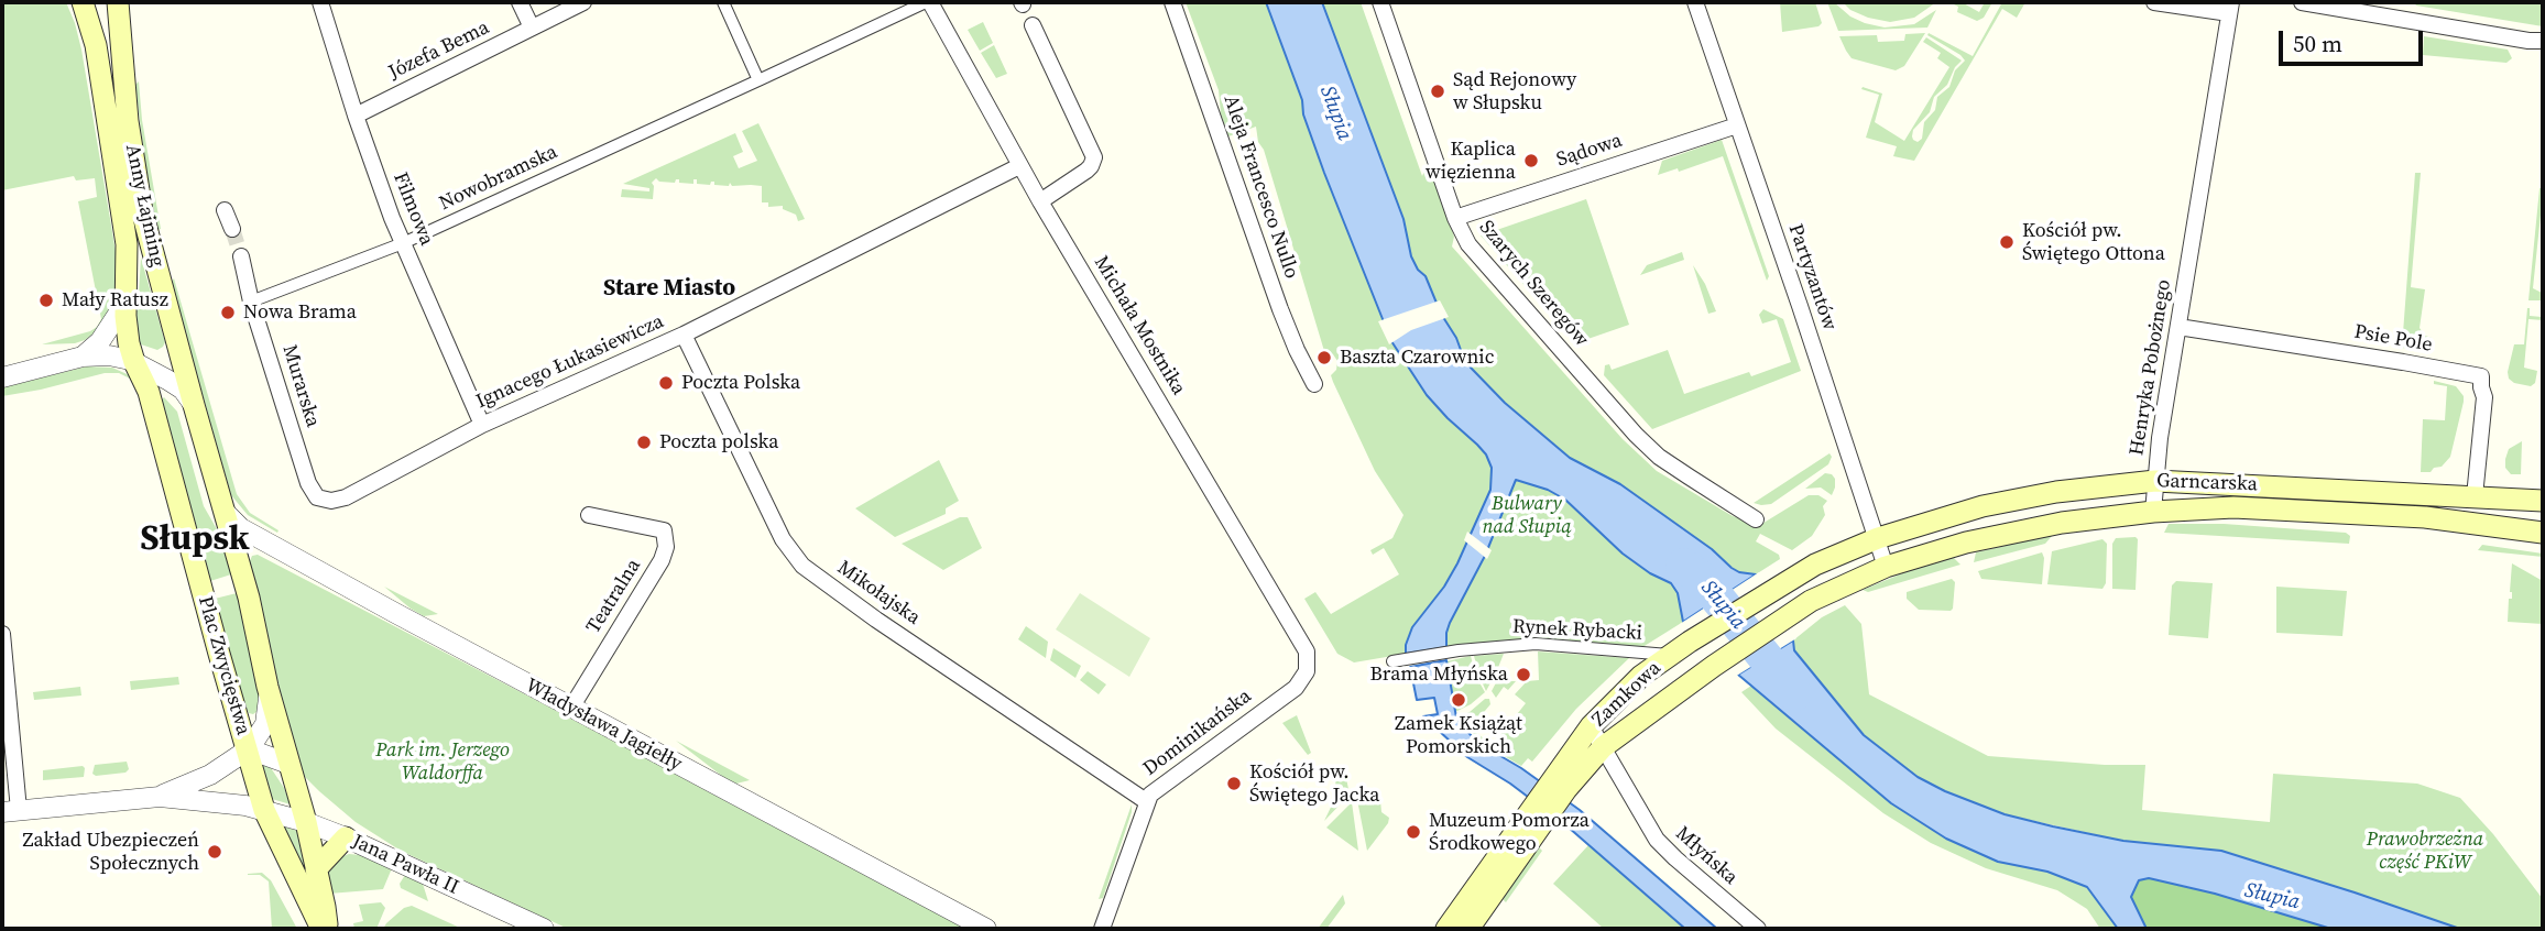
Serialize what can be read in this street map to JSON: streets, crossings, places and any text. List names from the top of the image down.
{
  "streets": {
    "main road": [
      "Anny Łajming",
      "Garncarska",
      "Plac Zwycięstwa",
      "Zamkowa"
    ],
    "street": [
      "Józefa Bema",
      "Sądowa",
      "Nowobramska",
      "Aleja Francesco Nullo",
      "Filmowa",
      "Partyzantów",
      "Szarych Szeregów",
      "Michała Mostnika",
      "Psie Pole",
      "Ignacego Łukasiewicza",
      "Henryka Pobożnego",
      "Murarska",
      "Mikołajska",
      "Teatralna",
      "Rynek Rybacki",
      "Władysława Jagiełły",
      "Dominikańska",
      "Młyńska",
      "Jana Pawła II"
    ]
  },
  "crossings": [
    ["Józefa Bema", "Filmowa"],
    ["Sądowa", "Partyzantów"],
    ["Sądowa", "Szarych Szeregów"],
    ["Nowobramska", "Filmowa"],
    ["Nowobramska", "Michała Mostnika"],
    ["Nowobramska", "Murarska"],
    ["Anny Łajming", "Plac Zwycięstwa"],
    ["Filmowa", "Ignacego Łukasiewicza"],
    ["Partyzantów", "Garncarska"],
    ["Partyzantów", "Zamkowa"],
    ["Michała Mostnika", "Ignacego Łukasiewicza"],
    ["Michała Mostnika", "Dominikańska"],
    ["Psie Pole", "Henryka Pobożnego"],
    ["Psie Pole", "Garncarska"],
    ["Ignacego Łukasiewicza", "Murarska"],
    ["Ignacego Łukasiewicza", "Mikołajska"],
    ["Henryka Pobożnego", "Garncarska"],
    ["Garncarska", "Zamkowa"],
    ["Mikołajska", "Dominikańska"],
    ["Teatralna", "Władysława Jagiełły"],
    ["Rynek Rybacki", "Zamkowa"],
    ["Plac Zwycięstwa", "Władysława Jagiełły"],
    ["Plac Zwycięstwa", "Jana Pawła II"],
    ["Zamkowa", "Młyńska"]
  ],
  "districts": ["Stare Miasto", "Słupsk"],
  "water": ["Słupia"],
  "parks": ["Bulwary nad Słupią", "Park im. Jerzego Waldorffa", "Prawobrzeżna część PKiW"],
  "places": [
    "Sąd Rejonowy w Słupsku",
    "Kaplica więzienna",
    "Kościół pw. Świętego Ottona",
    "Mały Ratusz",
    "Nowa Brama",
    "Baszta Czarownic",
    "Poczta Polska",
    "Poczta polska",
    "Brama Młyńska",
    "Zamek Książąt Pomorskich",
    "Kościół pw. Świętego Jacka",
    "Muzeum Pomorza Środkowego",
    "Zakład Ubezpieczeń Społecznych"
  ],
  "scale_bar": "50 m"
}
